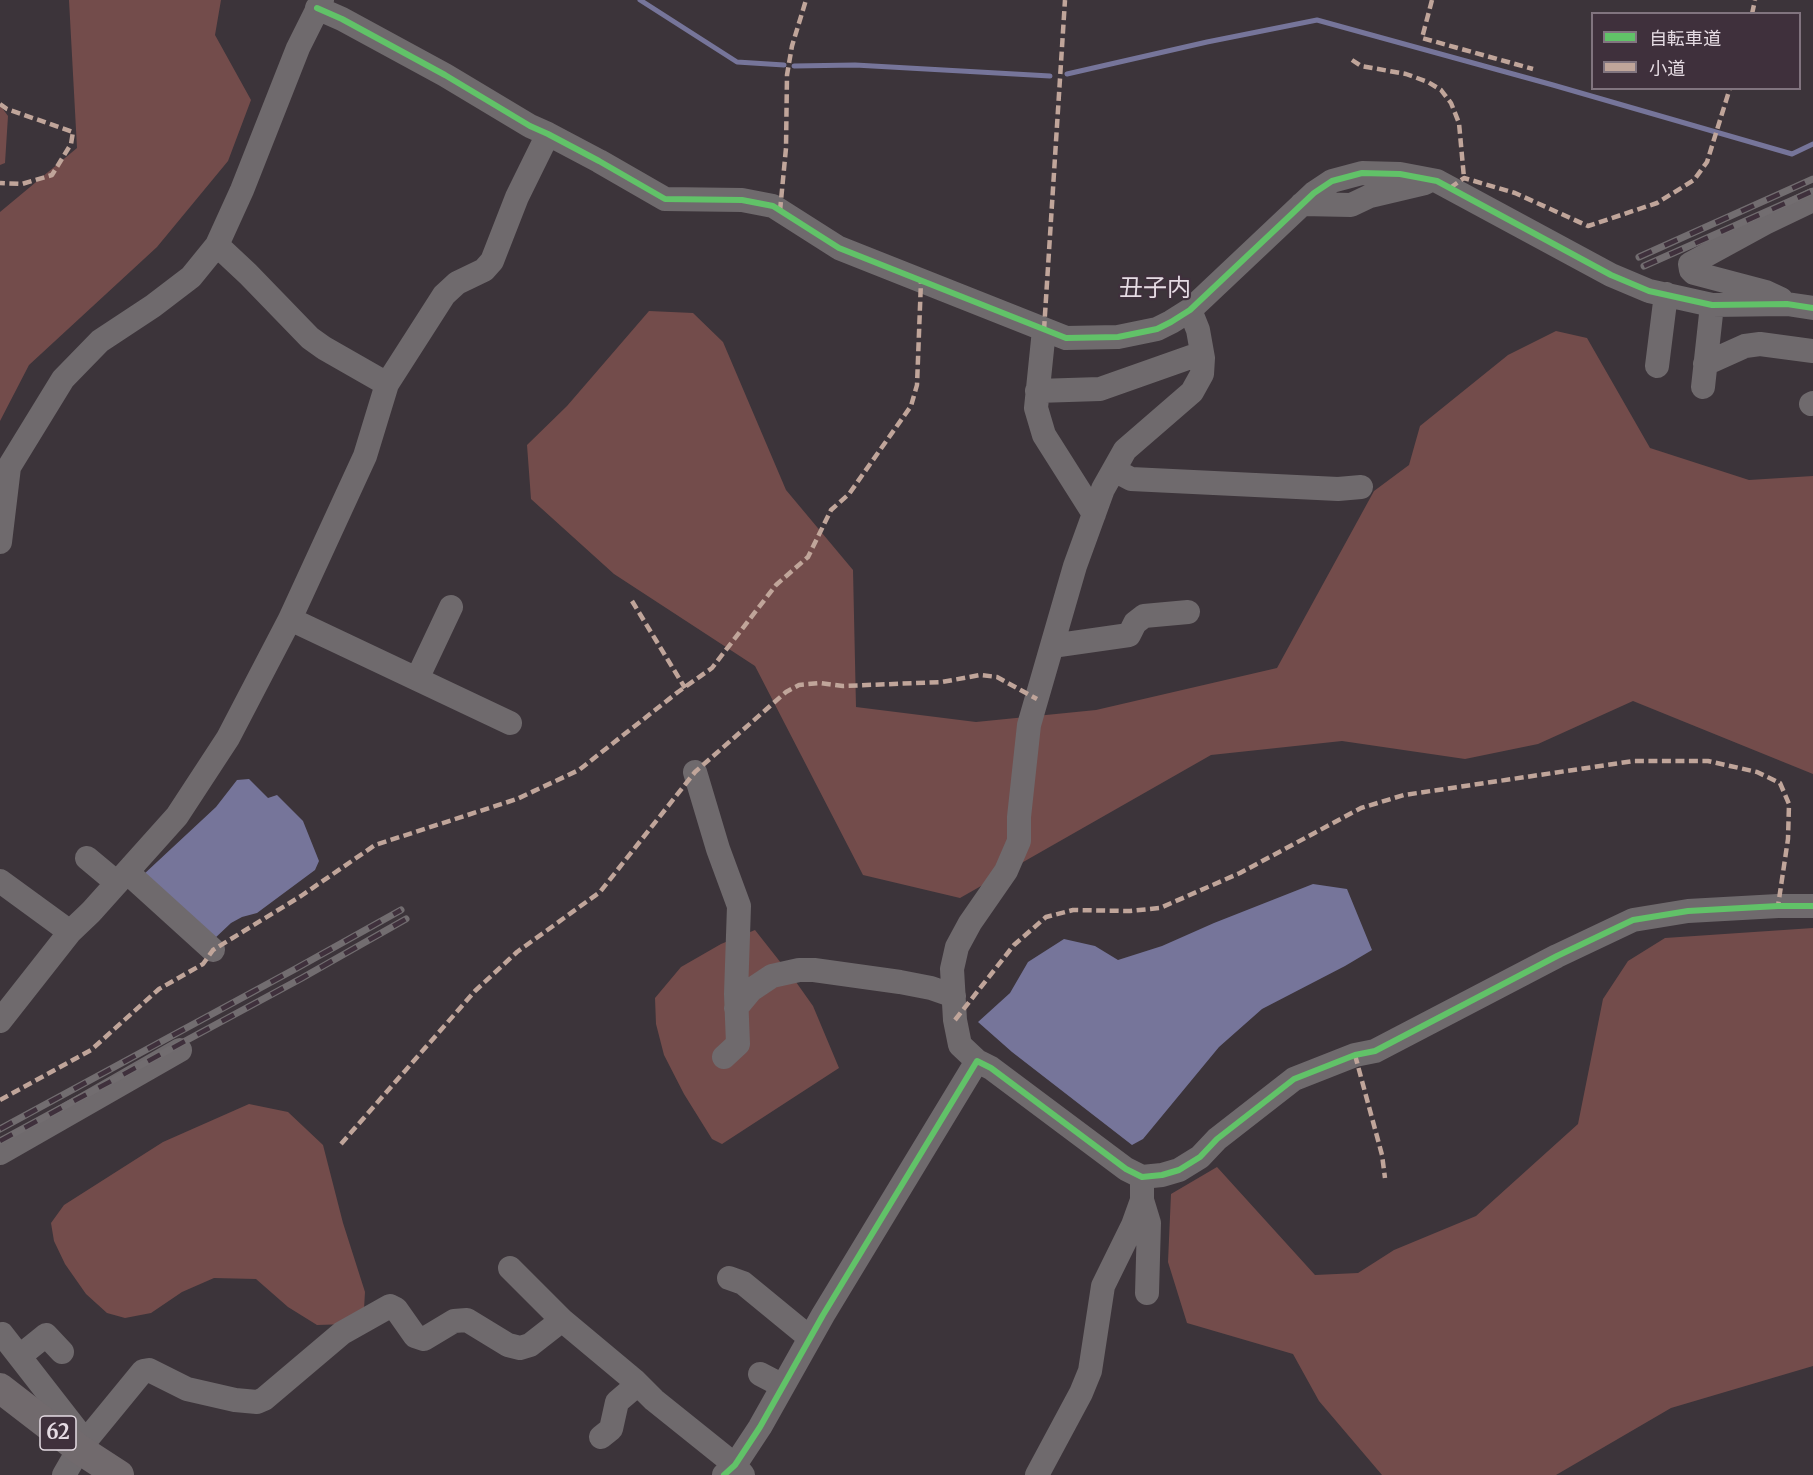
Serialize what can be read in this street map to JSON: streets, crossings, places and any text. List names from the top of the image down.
{
  "streets": {
    "main road": ["62"]
  },
  "districts": ["丑子内"],
  "legend": ["自転車道", "小道"]
}
